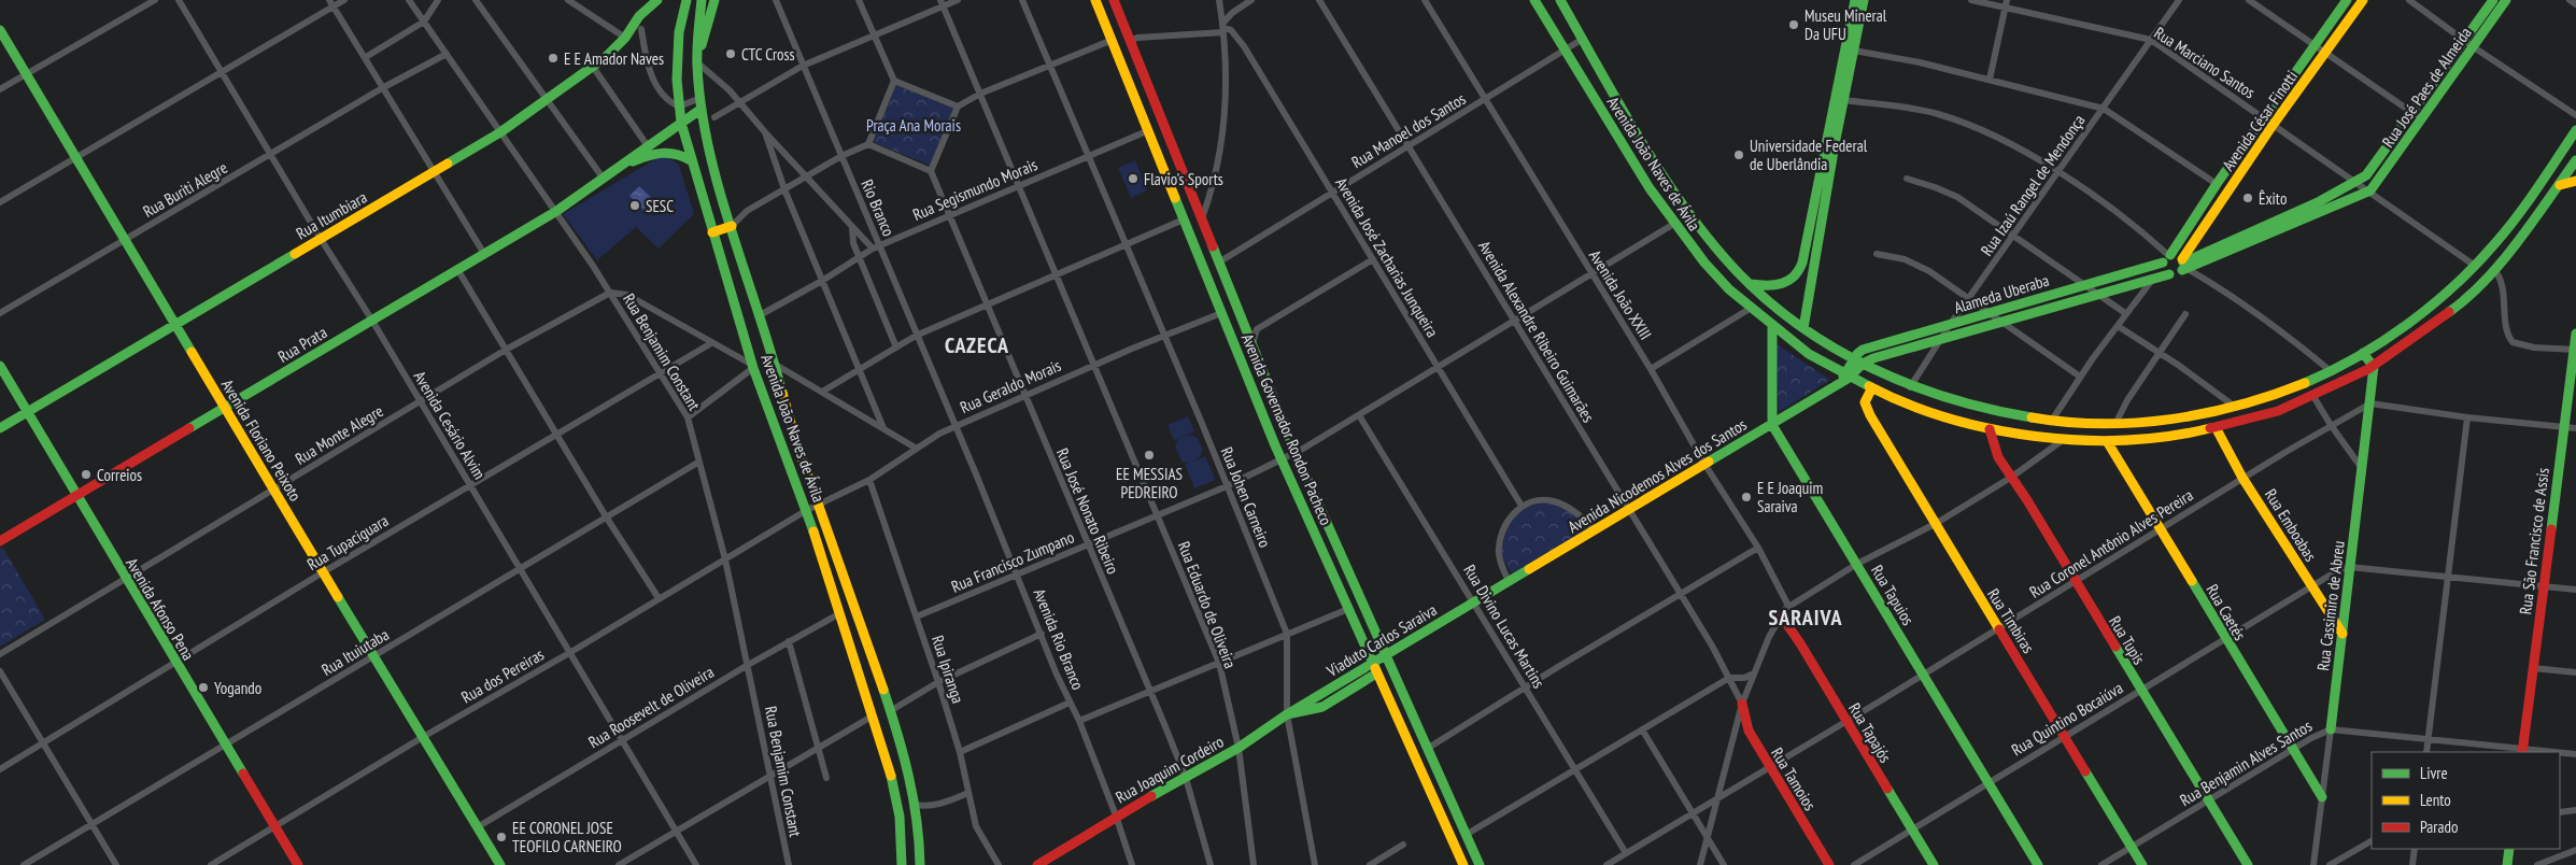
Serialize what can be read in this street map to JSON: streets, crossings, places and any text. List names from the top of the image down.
{
  "streets": {
    "main road": [
      "Rua José Paes de Almeida",
      "Avenida César Finotti",
      "Avenida João Naves de Ávila",
      "Rua Itumbiara",
      "Alameda Uberaba",
      "Rua Prata",
      "Avenida Governador Rondon Pacheco",
      "Avenida Floriano Peixoto",
      "Avenida Nicodemos Alves dos Santos",
      "Rua Emboabas",
      "Rua São Francisco de Assis",
      "Rua Tapuios",
      "Rua Cassimiro de Abreu",
      "Avenida Afonso Pena",
      "Rua Caetés",
      "Rua Timbiras",
      "Viaduto Carlos Saraiva",
      "Rua Tupis",
      "Rua Tapajós",
      "Rua Joaquim Cordeiro",
      "Rua Tamoios"
    ],
    "street": [
      "Rua Marciano Santos",
      "Rua Manoel dos Santos",
      "Rua Izaú Rangel de Mendonça",
      "Rua Buriti Alegre",
      "Rua Segismundo Morais",
      "Rio Branco",
      "Avenida José Zacharias Junqueira",
      "Avenida João XXIII",
      "Avenida Alexandre Ribeiro Guimarães",
      "Rua Benjamim Constant",
      "Rua Geraldo Morais",
      "Avenida Cesário Alvim",
      "Rua Monte Alegre",
      "Rua Johen Carneiro",
      "Rua José Nonato Ribeiro",
      "Rua Tupaciguara",
      "Rua Coronel Antônio Alves Pereira",
      "Rua Francisco Zumpano",
      "Rua Eduardo de Oliveira",
      "Rua Divino Lucas Martins",
      "Avenida Rio Branco",
      "Rua Ituiutaba",
      "Rua Ipiranga",
      "Rua dos Pereiras",
      "Rua Roosevelt de Oliveira",
      "Rua Quintino Bocaiúva",
      "Rua Benjamin Alves Santos"
    ]
  },
  "crossings": [
    ["Rua Marciano Santos", "Rua José Paes de Almeida"],
    ["Rua Marciano Santos", "Avenida César Finotti"],
    ["Rua Marciano Santos", "Avenida João Naves de Ávila"],
    ["Rua Marciano Santos", "Rua Izaú Rangel de Mendonça"],
    ["Rua Marciano Santos", "Alameda Uberaba"],
    ["Rua José Paes de Almeida", "Alameda Uberaba"],
    ["Avenida César Finotti", "Alameda Uberaba"],
    ["Rua Manoel dos Santos", "Avenida João Naves de Ávila"],
    ["Rua Manoel dos Santos", "Avenida José Zacharias Junqueira"],
    ["Rua Manoel dos Santos", "Avenida João XXIII"],
    ["Rua Manoel dos Santos", "Avenida Alexandre Ribeiro Guimarães"],
    ["Rua Manoel dos Santos", "Avenida Governador Rondon Pacheco"],
    ["Avenida João Naves de Ávila", "Rua Izaú Rangel de Mendonça"],
    ["Avenida João Naves de Ávila", "Rua Segismundo Morais"],
    ["Avenida João Naves de Ávila", "Alameda Uberaba"],
    ["Avenida João Naves de Ávila", "Rua Prata"],
    ["Avenida João Naves de Ávila", "Rua Geraldo Morais"],
    ["Avenida João Naves de Ávila", "Avenida Nicodemos Alves dos Santos"],
    ["Avenida João Naves de Ávila", "Rua Emboabas"],
    ["Avenida João Naves de Ávila", "Rua Francisco Zumpano"],
    ["Avenida João Naves de Ávila", "Rua Cassimiro de Abreu"],
    ["Avenida João Naves de Ávila", "Rua Caetés"],
    ["Avenida João Naves de Ávila", "Rua Timbiras"],
    ["Avenida João Naves de Ávila", "Rua Tupis"],
    ["Avenida João Naves de Ávila", "Rua dos Pereiras"],
    ["Avenida João Naves de Ávila", "Rua Roosevelt de Oliveira"],
    ["Rua Izaú Rangel de Mendonça", "Alameda Uberaba"],
    ["Rua Buriti Alegre", "Rua Benjamim Constant"],
    ["Rua Buriti Alegre", "Avenida Cesário Alvim"],
    ["Rua Buriti Alegre", "Avenida Floriano Peixoto"],
    ["Rua Segismundo Morais", "Rio Branco"],
    ["Rua Segismundo Morais", "Avenida Governador Rondon Pacheco"],
    ["Rua Segismundo Morais", "Rua Johen Carneiro"],
    ["Rua Segismundo Morais", "Rua José Nonato Ribeiro"],
    ["Rua Segismundo Morais", "Rua Eduardo de Oliveira"],
    ["Rio Branco", "Rua Geraldo Morais"],
    ["Rio Branco", "Avenida Rio Branco"],
    ["Rua Itumbiara", "Rua Benjamim Constant"],
    ["Rua Itumbiara", "Avenida Cesário Alvim"],
    ["Rua Itumbiara", "Avenida Floriano Peixoto"],
    ["Rua Itumbiara", "Avenida Afonso Pena"],
    ["Avenida José Zacharias Junqueira", "Rua Francisco Zumpano"],
    ["Avenida João XXIII", "Avenida Nicodemos Alves dos Santos"],
    ["Avenida João XXIII", "Rua Francisco Zumpano"],
    ["Avenida Alexandre Ribeiro Guimarães", "Avenida Nicodemos Alves dos Santos"],
    ["Avenida Alexandre Ribeiro Guimarães", "Rua Francisco Zumpano"],
    ["Avenida Alexandre Ribeiro Guimarães", "Rua Tamoios"],
    ["Rua Prata", "Rua Benjamim Constant"],
    ["Rua Prata", "Avenida Cesário Alvim"],
    ["Rua Prata", "Avenida Floriano Peixoto"],
    ["Rua Prata", "Avenida Afonso Pena"],
    ["Rua Benjamim Constant", "Rua Monte Alegre"],
    ["Rua Benjamim Constant", "Rua Tupaciguara"],
    ["Rua Benjamim Constant", "Rua Ituiutaba"],
    ["Rua Benjamim Constant", "Rua dos Pereiras"],
    ["Rua Benjamim Constant", "Rua Roosevelt de Oliveira"],
    ["Rua Geraldo Morais", "Avenida Governador Rondon Pacheco"],
    ["Rua Geraldo Morais", "Rua Johen Carneiro"],
    ["Rua Geraldo Morais", "Rua José Nonato Ribeiro"],
    ["Rua Geraldo Morais", "Rua Eduardo de Oliveira"],
    ["Rua Geraldo Morais", "Avenida Rio Branco"],
    ["Rua Geraldo Morais", "Rua Ipiranga"],
    ["Rua Geraldo Morais", "Rua dos Pereiras"],
    ["Avenida Cesário Alvim", "Rua Monte Alegre"],
    ["Avenida Cesário Alvim", "Rua Tupaciguara"],
    ["Avenida Cesário Alvim", "Rua Ituiutaba"],
    ["Avenida Cesário Alvim", "Rua dos Pereiras"],
    ["Avenida Cesário Alvim", "Rua Roosevelt de Oliveira"],
    ["Avenida Governador Rondon Pacheco", "Rua Francisco Zumpano"],
    ["Rua Monte Alegre", "Avenida Floriano Peixoto"],
    ["Rua Monte Alegre", "Avenida Afonso Pena"],
    ["Avenida Floriano Peixoto", "Rua Tupaciguara"],
    ["Avenida Floriano Peixoto", "Rua Ituiutaba"],
    ["Avenida Floriano Peixoto", "Rua dos Pereiras"],
    ["Avenida Floriano Peixoto", "Rua Roosevelt de Oliveira"],
    ["Avenida Nicodemos Alves dos Santos", "Rua Tapuios"],
    ["Avenida Nicodemos Alves dos Santos", "Rua Divino Lucas Martins"],
    ["Avenida Nicodemos Alves dos Santos", "Viaduto Carlos Saraiva"],
    ["Rua Johen Carneiro", "Rua Francisco Zumpano"],
    ["Rua Johen Carneiro", "Rua Joaquim Cordeiro"],
    ["Rua José Nonato Ribeiro", "Rua Francisco Zumpano"],
    ["Rua José Nonato Ribeiro", "Rua Joaquim Cordeiro"],
    ["Rua Emboabas", "Rua Coronel Antônio Alves Pereira"],
    ["Rua Emboabas", "Rua Cassimiro de Abreu"],
    ["Rua Emboabas", "Rua Quintino Bocaiúva"],
    ["Rua São Francisco de Assis", "Rua Quintino Bocaiúva"],
    ["Rua São Francisco de Assis", "Rua Benjamin Alves Santos"],
    ["Rua Tupaciguara", "Avenida Afonso Pena"],
    ["Rua Coronel Antônio Alves Pereira", "Rua Tapuios"],
    ["Rua Coronel Antônio Alves Pereira", "Rua Cassimiro de Abreu"],
    ["Rua Coronel Antônio Alves Pereira", "Rua Caetés"],
    ["Rua Coronel Antônio Alves Pereira", "Rua Timbiras"],
    ["Rua Coronel Antônio Alves Pereira", "Rua Divino Lucas Martins"],
    ["Rua Coronel Antônio Alves Pereira", "Rua Tupis"],
    ["Rua Coronel Antônio Alves Pereira", "Rua Tapajós"],
    ["Rua Coronel Antônio Alves Pereira", "Rua Tamoios"],
    ["Rua Francisco Zumpano", "Rua Eduardo de Oliveira"],
    ["Rua Francisco Zumpano", "Rua Divino Lucas Martins"],
    ["Rua Francisco Zumpano", "Avenida Rio Branco"],
    ["Rua Francisco Zumpano", "Rua Ipiranga"],
    ["Rua Tapuios", "Rua Quintino Bocaiúva"],
    ["Rua Eduardo de Oliveira", "Rua Joaquim Cordeiro"],
    ["Rua Cassimiro de Abreu", "Rua Caetés"],
    ["Rua Cassimiro de Abreu", "Rua Quintino Bocaiúva"],
    ["Rua Cassimiro de Abreu", "Rua Benjamin Alves Santos"],
    ["Avenida Afonso Pena", "Rua Ituiutaba"],
    ["Avenida Afonso Pena", "Rua dos Pereiras"],
    ["Rua Caetés", "Rua Quintino Bocaiúva"],
    ["Rua Caetés", "Rua Benjamin Alves Santos"],
    ["Rua Timbiras", "Rua Quintino Bocaiúva"],
    ["Rua Timbiras", "Rua Benjamin Alves Santos"],
    ["Avenida Rio Branco", "Rua Joaquim Cordeiro"],
    ["Viaduto Carlos Saraiva", "Rua Joaquim Cordeiro"],
    ["Rua Tupis", "Rua Quintino Bocaiúva"],
    ["Rua Tupis", "Rua Benjamin Alves Santos"],
    ["Rua Quintino Bocaiúva", "Rua Tapajós"]
  ],
  "districts": ["CAZECA", "SARAIVA"],
  "parks": ["Praça Ana Morais"],
  "places": [
    "Museu Mineral Da UFU",
    "CTC Cross",
    "E E Amador Naves",
    "Universidade Federal de Uberlândia",
    "Flavio's Sports",
    "Êxito",
    "SESC",
    "EE MESSIAS PEDREIRO",
    "Correios",
    "E E Joaquim Saraiva",
    "Yogando",
    "EE CORONEL JOSE TEOFILO CARNEIRO"
  ],
  "legend": ["Livre", "Lento", "Parado"]
}
